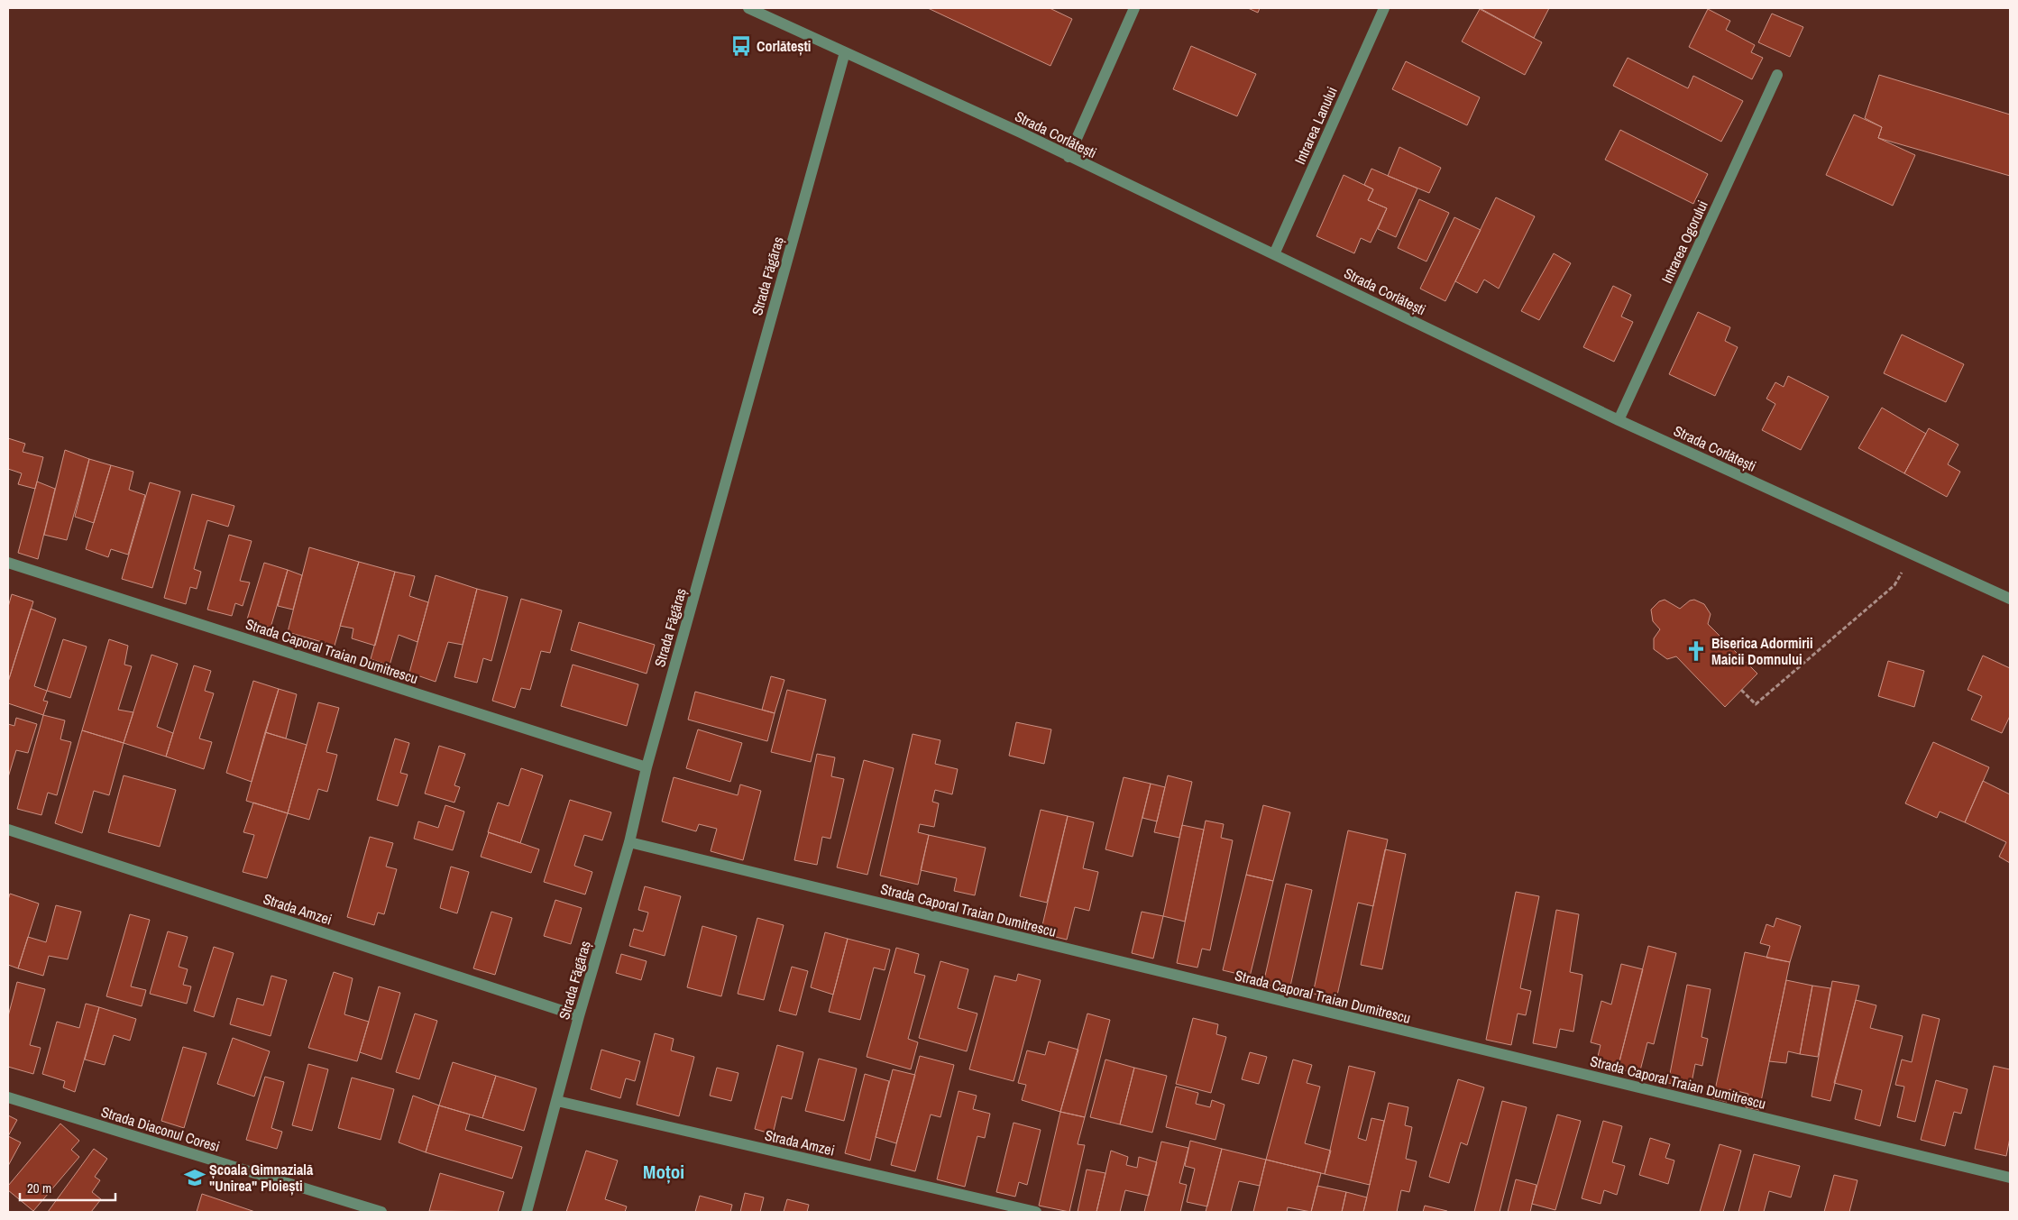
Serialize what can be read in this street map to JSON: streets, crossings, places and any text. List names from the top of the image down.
{
  "streets": {
    "street": [
      "Intrarea Lanului",
      "Strada Corlătești",
      "Intrarea Ogorului",
      "Strada Făgăraș",
      "Strada Caporal Traian Dumitrescu",
      "Strada Amzei",
      "Strada Diaconul Coresi"
    ]
  },
  "crossings": [
    ["Intrarea Lanului", "Strada Corlătești"],
    ["Strada Corlătești", "Intrarea Ogorului"],
    ["Strada Corlătești", "Strada Făgăraș"],
    ["Strada Făgăraș", "Strada Caporal Traian Dumitrescu"],
    ["Strada Făgăraș", "Strada Amzei"]
  ],
  "districts": ["Moțoi"],
  "places": {
    "bus stop": ["Corlătești"],
    "church": ["Biserica Adormirii Maicii Domnului"],
    "school or university": ["Școala Gimnazială \"Unirea\" Ploiești"]
  },
  "scale_bar": "20 m"
}
